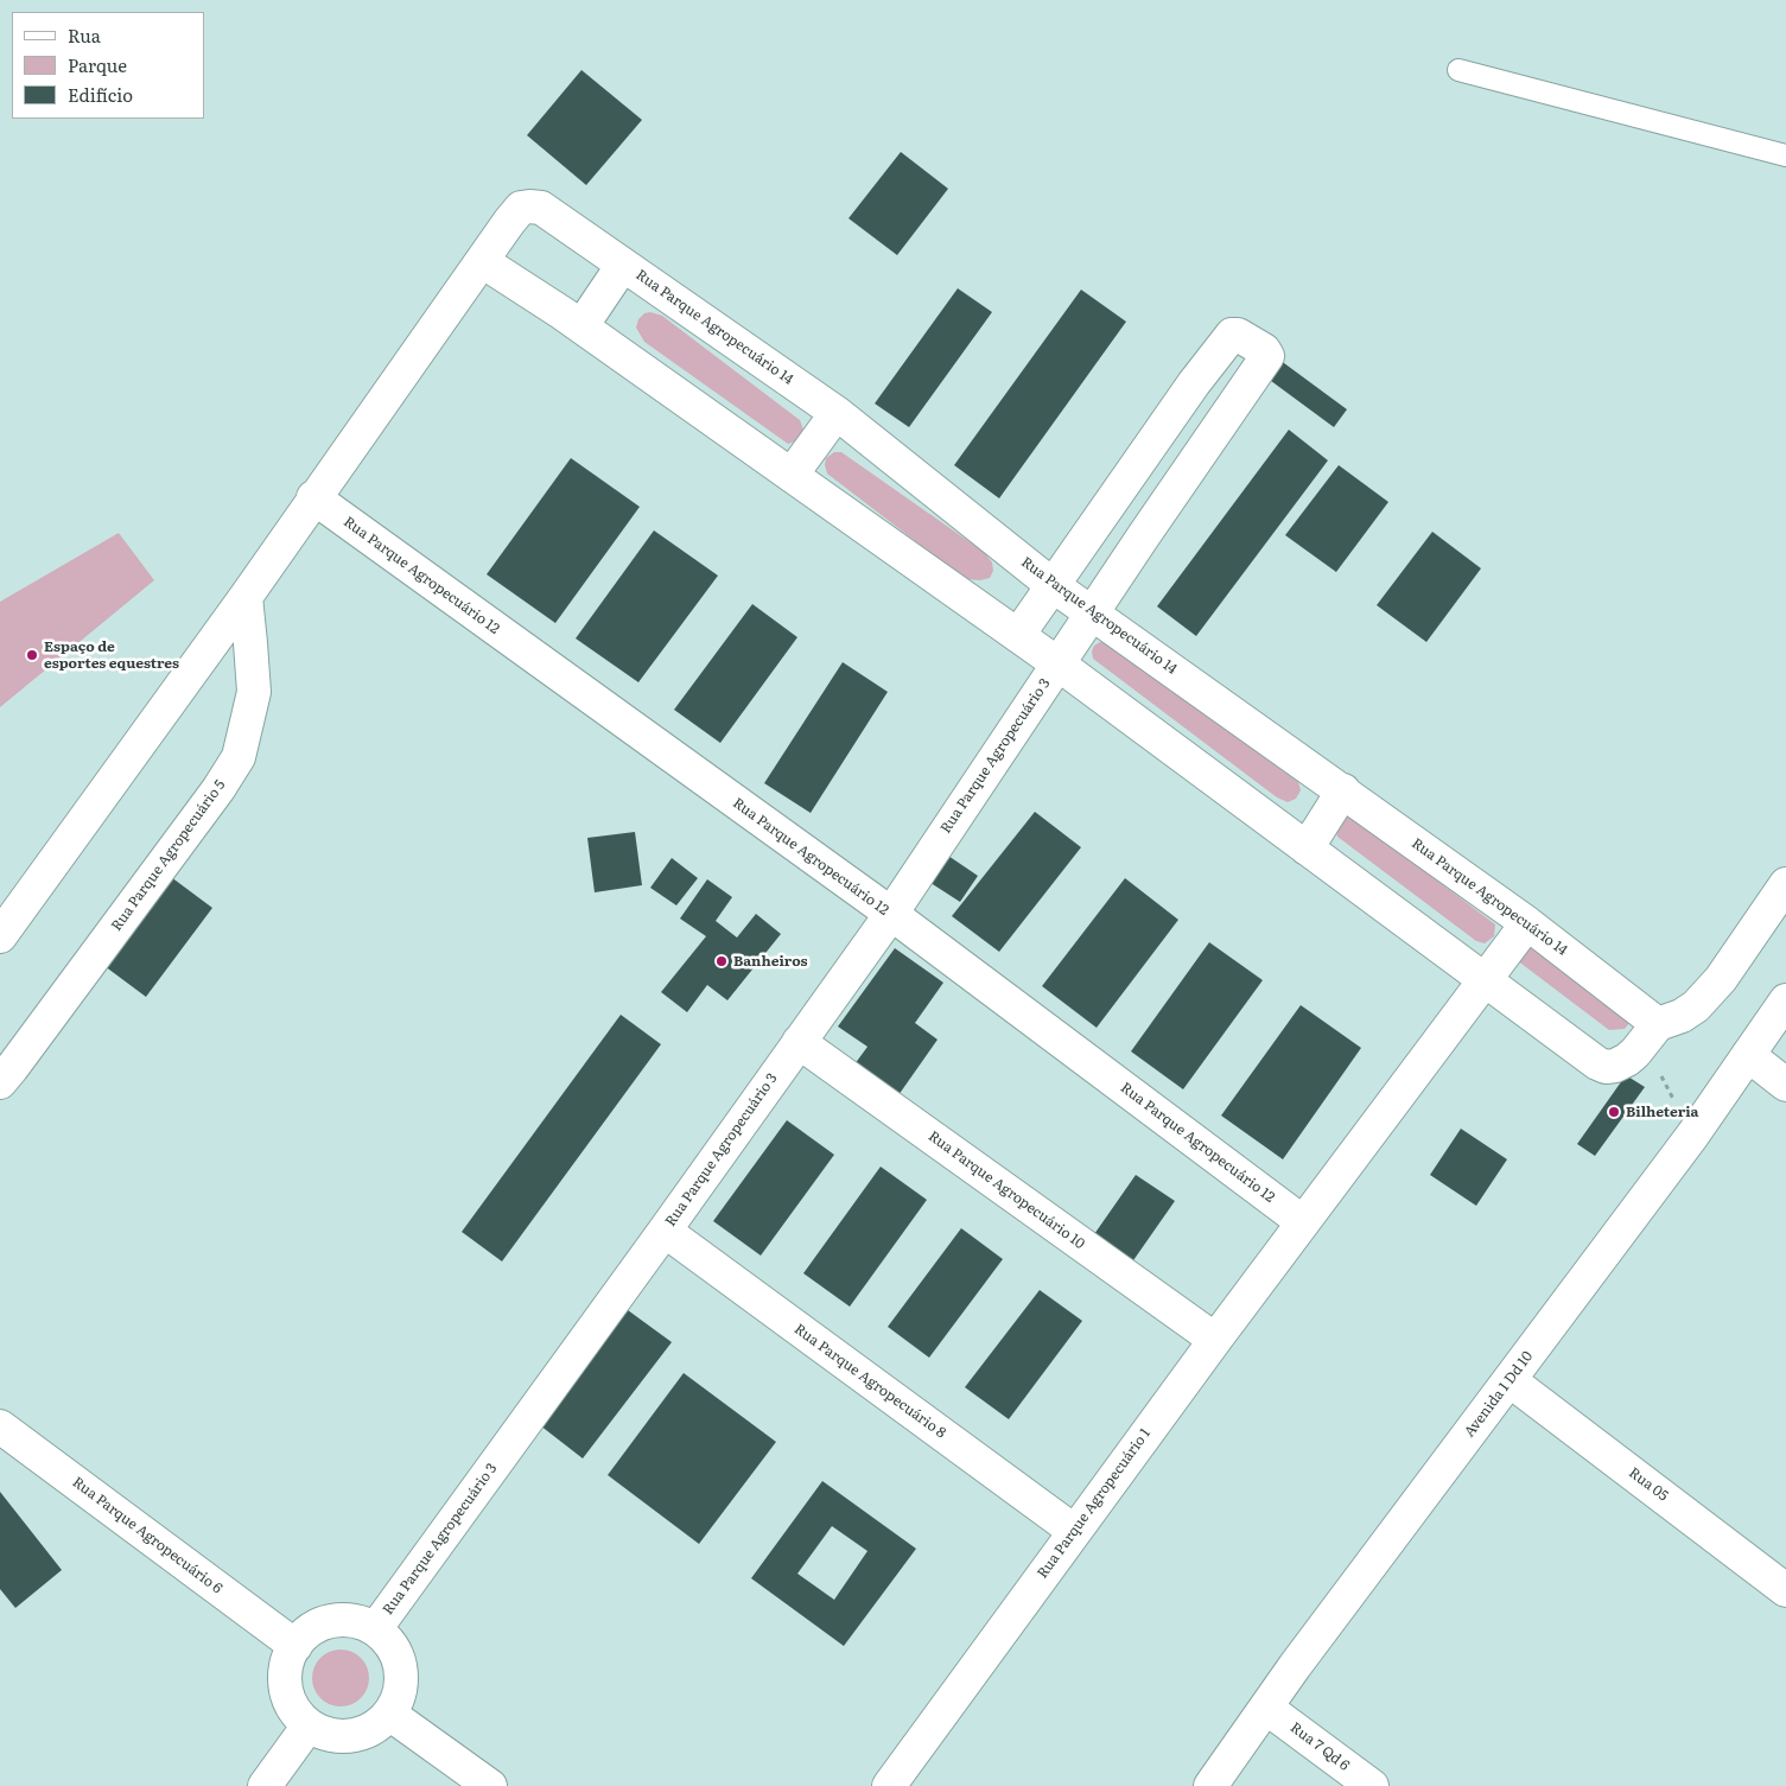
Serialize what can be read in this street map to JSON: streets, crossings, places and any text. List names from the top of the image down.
{
  "streets": {
    "street": [
      "Rua Parque Agropecuário 14",
      "Rua Parque Agropecuário 12",
      "Rua Parque Agropecuário 3",
      "Rua Parque Agropecuário 5",
      "Rua Parque Agropecuário 10",
      "Rua Parque Agropecuário 8",
      "Avenida 1 Dd 10",
      "Rua 05",
      "Rua Parque Agropecuário 1",
      "Rua Parque Agropecuário 6",
      "Rua 7 Qd 6"
    ]
  },
  "crossings": [
    ["Rua Parque Agropecuário 14", "Rua Parque Agropecuário 3"],
    ["Rua Parque Agropecuário 14", "Rua Parque Agropecuário 1"],
    ["Rua Parque Agropecuário 12", "Rua Parque Agropecuário 3"],
    ["Rua Parque Agropecuário 12", "Rua Parque Agropecuário 1"],
    ["Rua Parque Agropecuário 3", "Rua Parque Agropecuário 10"],
    ["Rua Parque Agropecuário 3", "Rua Parque Agropecuário 8"],
    ["Rua Parque Agropecuário 3", "Rua Parque Agropecuário 6"],
    ["Rua Parque Agropecuário 10", "Rua Parque Agropecuário 1"],
    ["Rua Parque Agropecuário 8", "Rua Parque Agropecuário 1"],
    ["Avenida 1 Dd 10", "Rua 05"],
    ["Avenida 1 Dd 10", "Rua 7 Qd 6"]
  ],
  "places": ["Espaço de esportes equestres", "Banheiros", "Bilheteria"],
  "legend": ["Rua", "Parque", "Edifício"]
}
